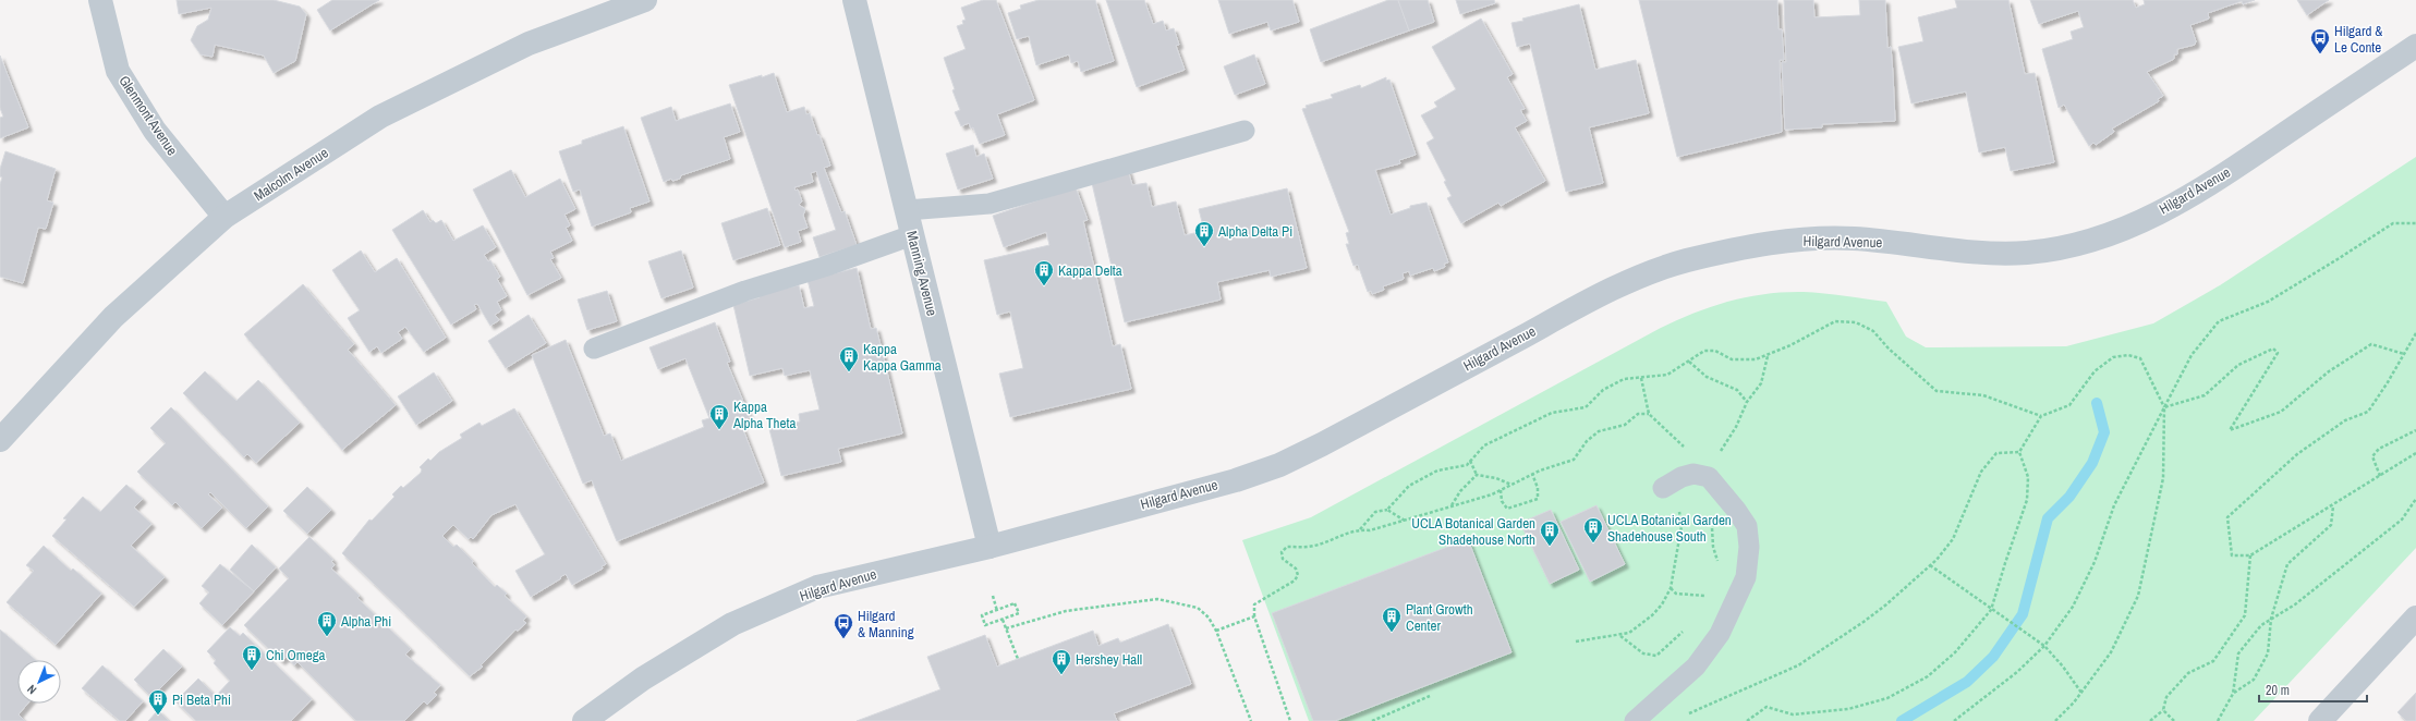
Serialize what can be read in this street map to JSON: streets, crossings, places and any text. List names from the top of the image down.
{
  "streets": {
    "street": [
      "Glenmont Avenue",
      "Malcolm Avenue",
      "Hilgard Avenue",
      "Manning Avenue"
    ]
  },
  "crossings": [
    ["Glenmont Avenue", "Malcolm Avenue"],
    ["Hilgard Avenue", "Manning Avenue"]
  ],
  "places": {
    "bus stop": ["Hilgard & Le Conte", "Hilgard & Manning"],
    "building": [
      "Alpha Delta Pi",
      "Kappa Delta",
      "Kappa Kappa Gamma",
      "Kappa Alpha Theta",
      "UCLA Botanical Garden Shadehouse South",
      "UCLA Botanical Garden Shadehouse North",
      "Plant Growth Center",
      "Alpha Phi",
      "Chi Omega",
      "Hershey Hall",
      "Pi Beta Phi"
    ]
  },
  "scale_bar": "20 m",
  "north": "bottom left"
}
